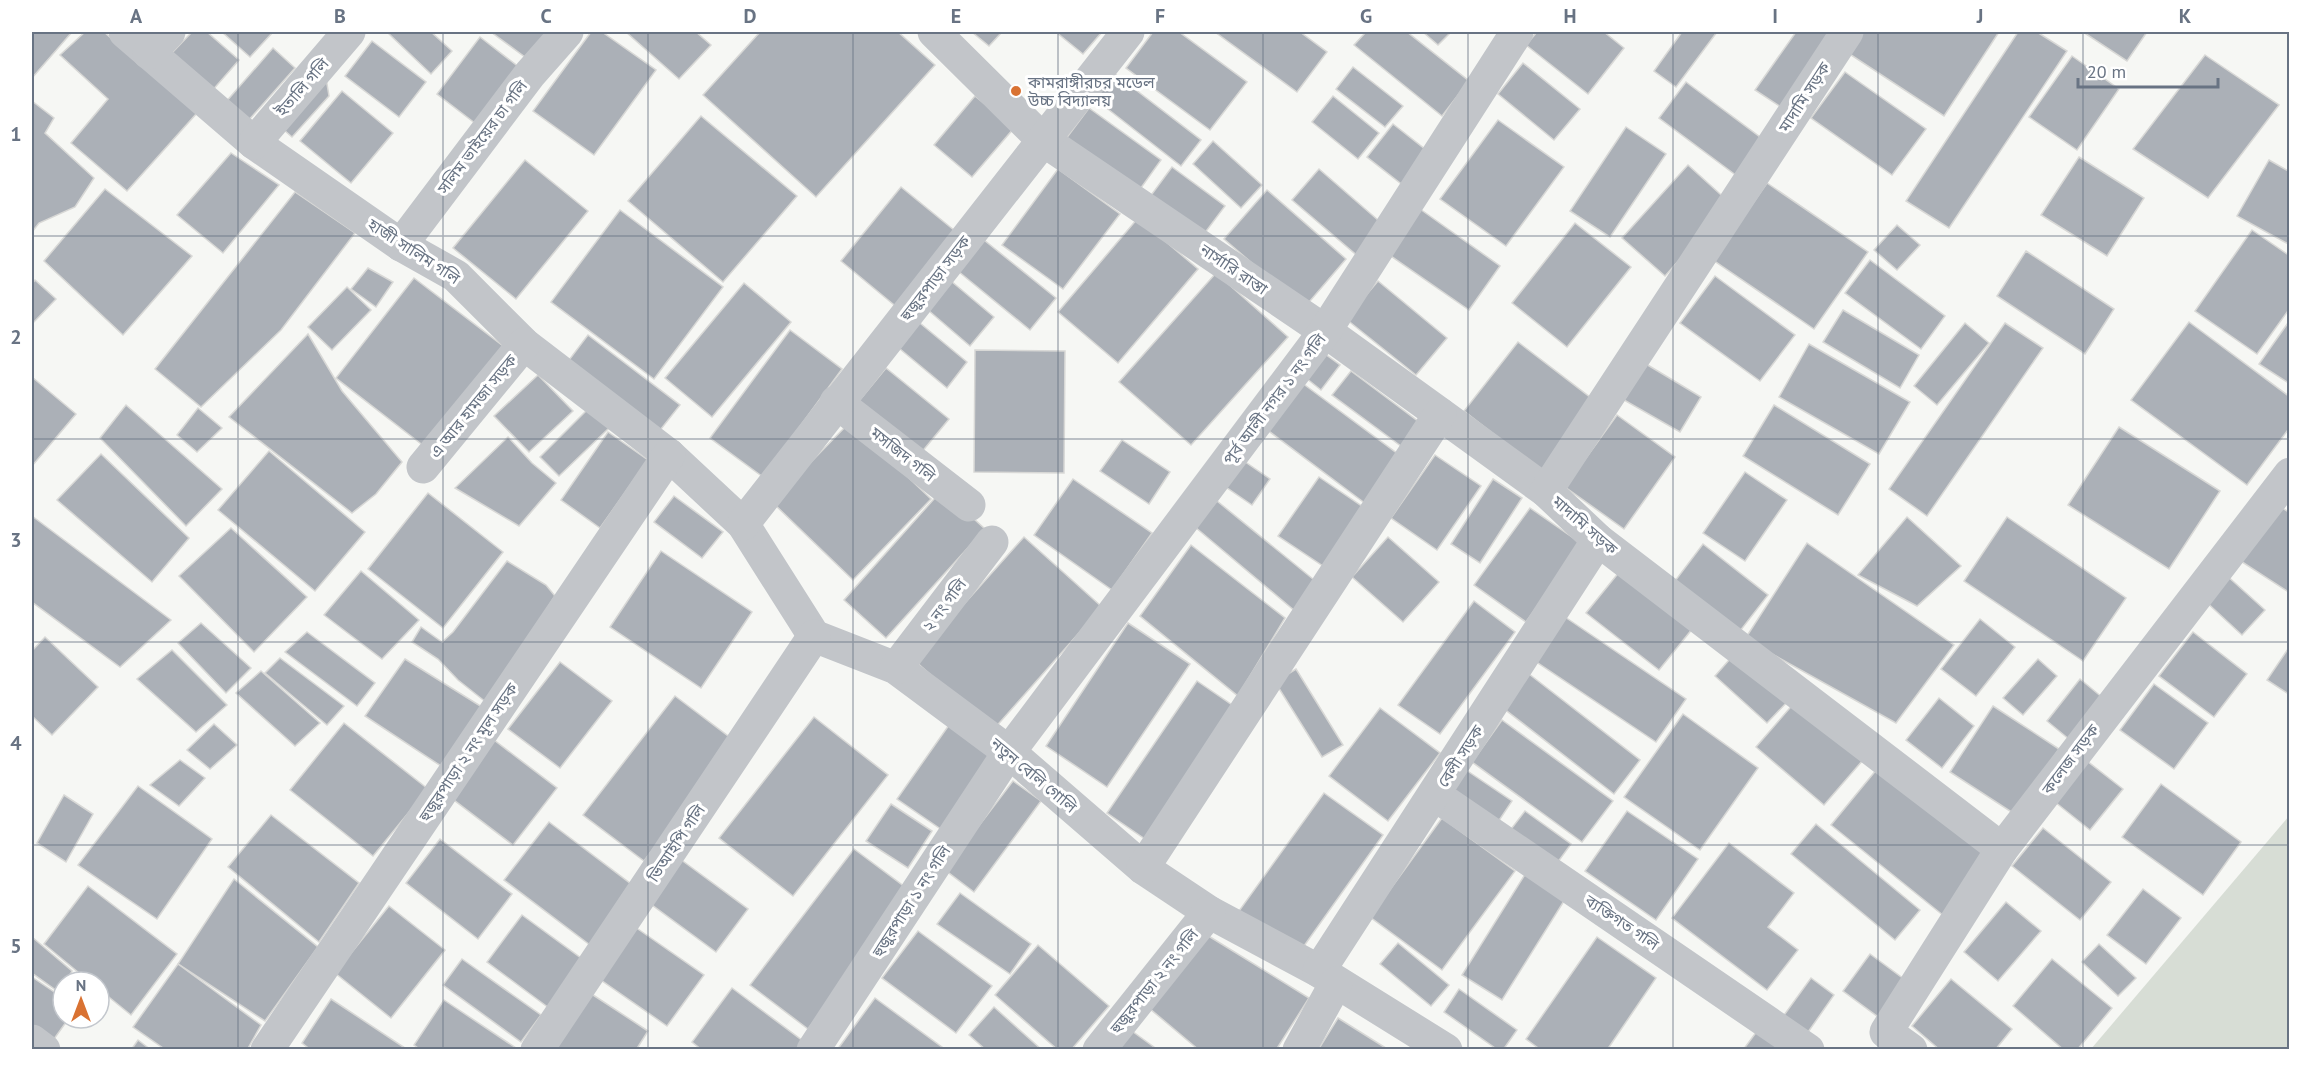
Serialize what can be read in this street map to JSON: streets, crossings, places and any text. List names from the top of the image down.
{
  "streets": {
    "street": [
      "ইতালি গলি",
      "মাদামি সড়ক",
      "সলিম ভাইয়ের চা গলি",
      "হাজী সালিম গলি",
      "নার্সারি রাস্তা",
      "হুজুরপাড়া সড়ক",
      "পূর্ব আলী নগর ১ নং গলি",
      "এ আর হামজা সড়ক",
      "মসজিদ গলি",
      "২ নং গলি",
      "হুজুরপাড়া ২ নং মূল সড়ক",
      "বেলী সড়ক",
      "কলেজ সড়ক",
      "নতুন বেলি গোলি",
      "ভিআইপি গলি",
      "হুজুরপাড়া ১ নং গলি",
      "ব্যক্তিগত গলি",
      "হুজুরপাড়া ২ নং গলি"
    ]
  },
  "crossings": [
    ["ইতালি গলি", "হাজী সালিম গলি"],
    ["মাদামি সড়ক", "নার্সারি রাস্তা"],
    ["মাদামি সড়ক", "বেলী সড়ক"],
    ["মাদামি সড়ক", "কলেজ সড়ক"],
    ["সলিম ভাইয়ের চা গলি", "হাজী সালিম গলি"],
    ["হাজী সালিম গলি", "এ আর হামজা সড়ক"],
    ["হাজী সালিম গলি", "হুজুরপাড়া ২ নং মূল সড়ক"],
    ["নার্সারি রাস্তা", "হুজুরপাড়া সড়ক"],
    ["নার্সারি রাস্তা", "পূর্ব আলী নগর ১ নং গলি"],
    ["হুজুরপাড়া সড়ক", "মসজিদ গলি"],
    ["পূর্ব আলী নগর ১ নং গলি", "নতুন বেলি গোলি"],
    ["পূর্ব আলী নগর ১ নং গলি", "হুজুরপাড়া ১ নং গলি"],
    ["২ নং গলি", "নতুন বেলি গোলি"],
    ["বেলী সড়ক", "নতুন বেলি গোলি"],
    ["বেলী সড়ক", "ব্যক্তিগত গলি"],
    ["নতুন বেলি গোলি", "ভিআইপি গলি"],
    ["নতুন বেলি গোলি", "হুজুরপাড়া ১ নং গলি"],
    ["নতুন বেলি গোলি", "হুজুরপাড়া ২ নং গলি"]
  ],
  "places": ["কামরাঙ্গীরচর মডেল উচ্চ বিদ্যালয়"],
  "scale_bar": "20 m",
  "north": "top",
  "grid": {
    "columns": [
      "A",
      "B",
      "C",
      "D",
      "E",
      "F",
      "G",
      "H",
      "I",
      "J",
      "K"
    ],
    "rows": [
      "1",
      "2",
      "3",
      "4",
      "5"
    ]
  }
}
